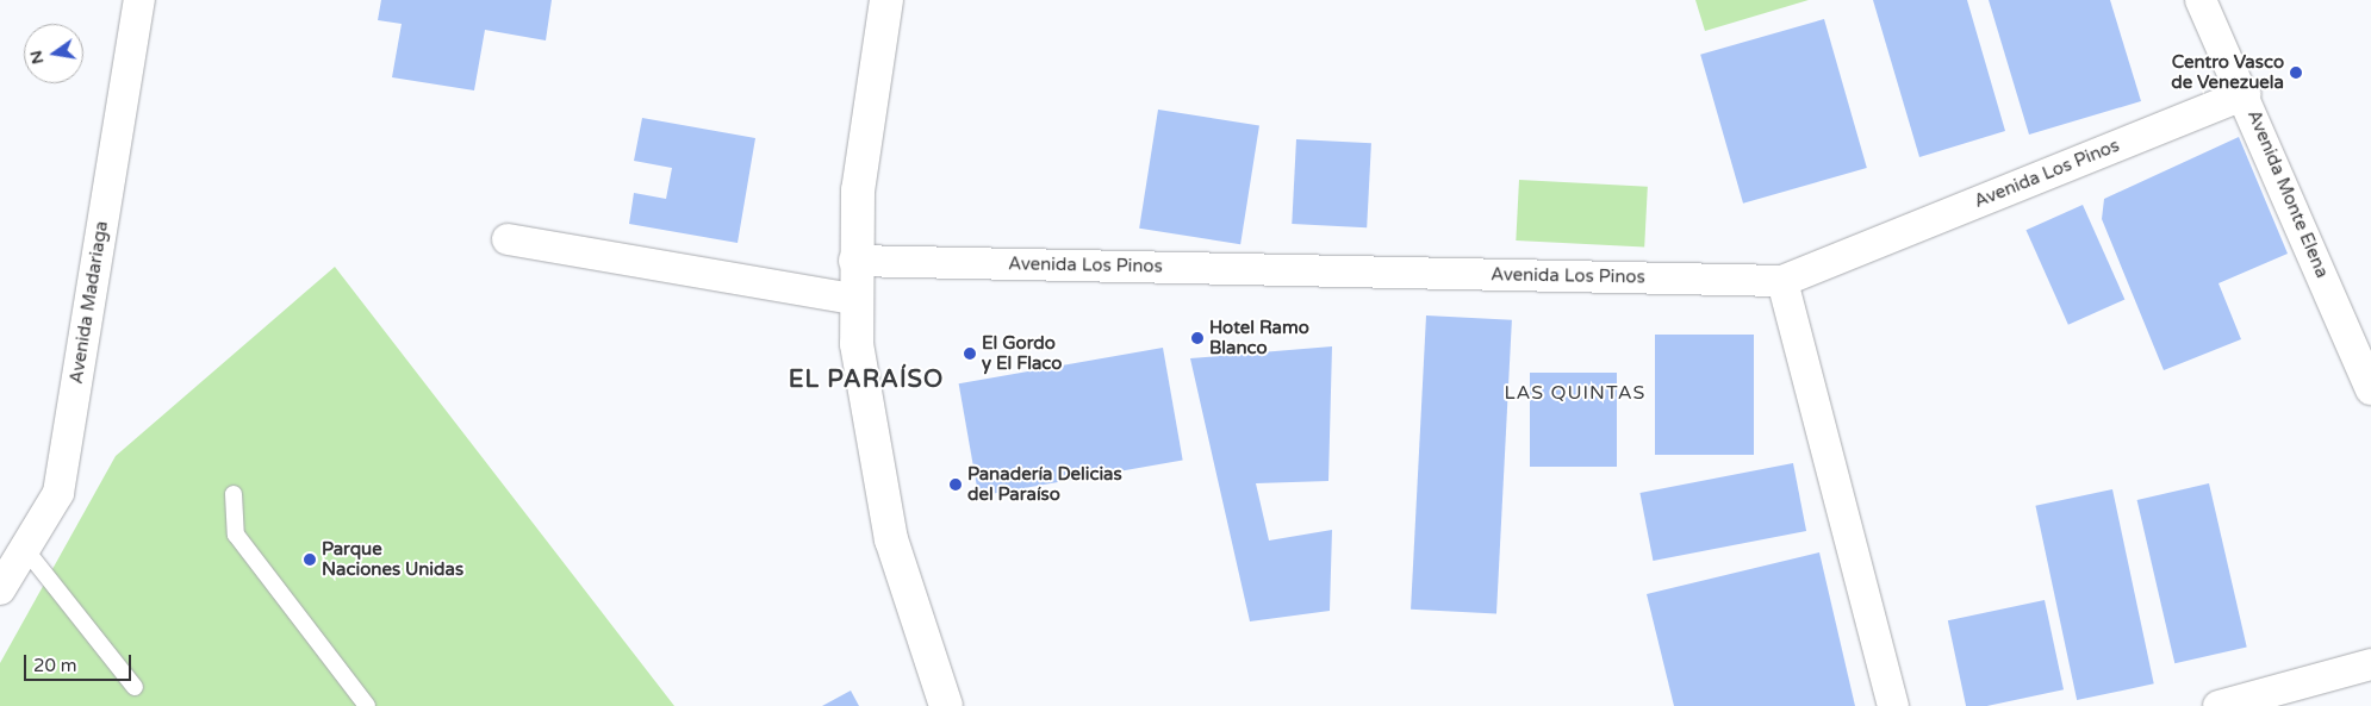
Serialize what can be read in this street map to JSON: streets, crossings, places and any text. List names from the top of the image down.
{
  "streets": {
    "street": ["Avenida Los Pinos", "Avenida Monte Elena", "Avenida Madariaga"]
  },
  "crossings": [
    ["Avenida Los Pinos", "Avenida Monte Elena"]
  ],
  "districts": ["EL PARAÍSO", "LAS QUINTAS"],
  "places": [
    "Centro Vasco de Venezuela",
    "Hotel Ramo Blanco",
    "El Gordo y El Flaco",
    "Panadería Delicias del Paraíso",
    "Parque Naciones Unidas"
  ],
  "scale_bar": "20 m",
  "north": "left"
}
